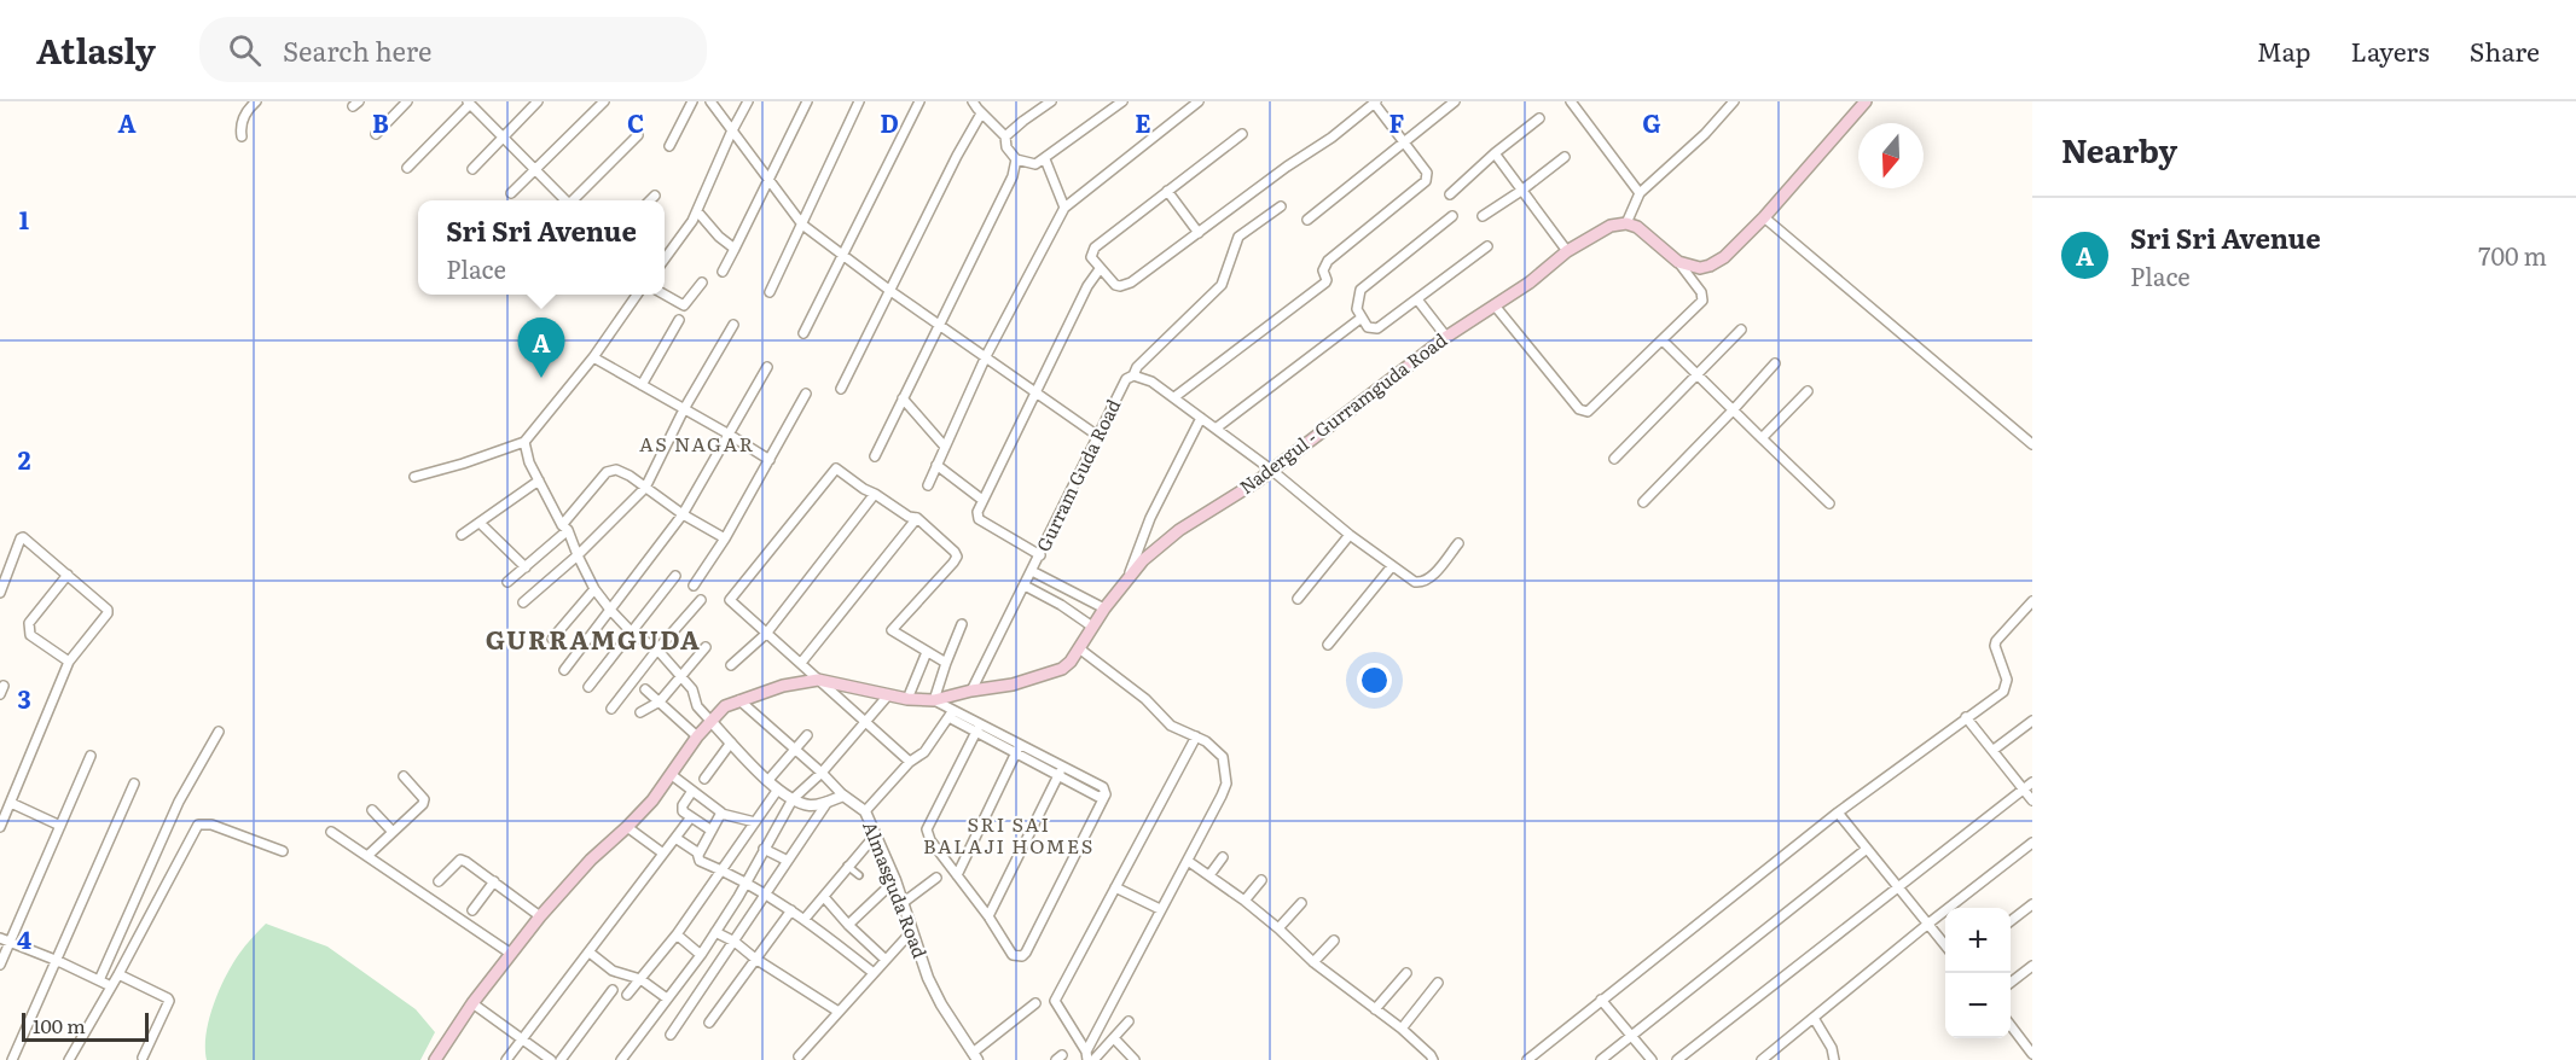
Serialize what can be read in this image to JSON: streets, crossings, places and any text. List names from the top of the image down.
{
  "streets": {
    "main road": ["Nadergul - Gurramguda Road"],
    "street": ["Gurram Guda Road", "Almasguda Road"]
  },
  "crossings": [
    ["Nadergul - Gurramguda Road", "Gurram Guda Road"]
  ],
  "districts": ["AS NAGAR", "GURRAMGUDA", "SRI SAI BALAJI HOMES"],
  "scale_bar": "100 m",
  "north": "bottom",
  "page": {
    "header": "Atlasly",
    "search": "Search here",
    "nav": ["Map", "Layers", "Share"],
    "heading": "Nearby",
    "list": [
      {
        "mark": "A",
        "name": "Sri Sri Avenue",
        "note": "Place",
        "value": "700 m"
      }
    ],
    "popup": ["Sri Sri Avenue", "Place"],
    "pins": "A",
    "map_buttons": ["+", "−"],
    "scale": "100 m"
  },
  "grid": {
    "columns": [
      "A",
      "B",
      "C",
      "D",
      "E",
      "F",
      "G"
    ],
    "rows": [
      "1",
      "2",
      "3",
      "4"
    ]
  }
}
